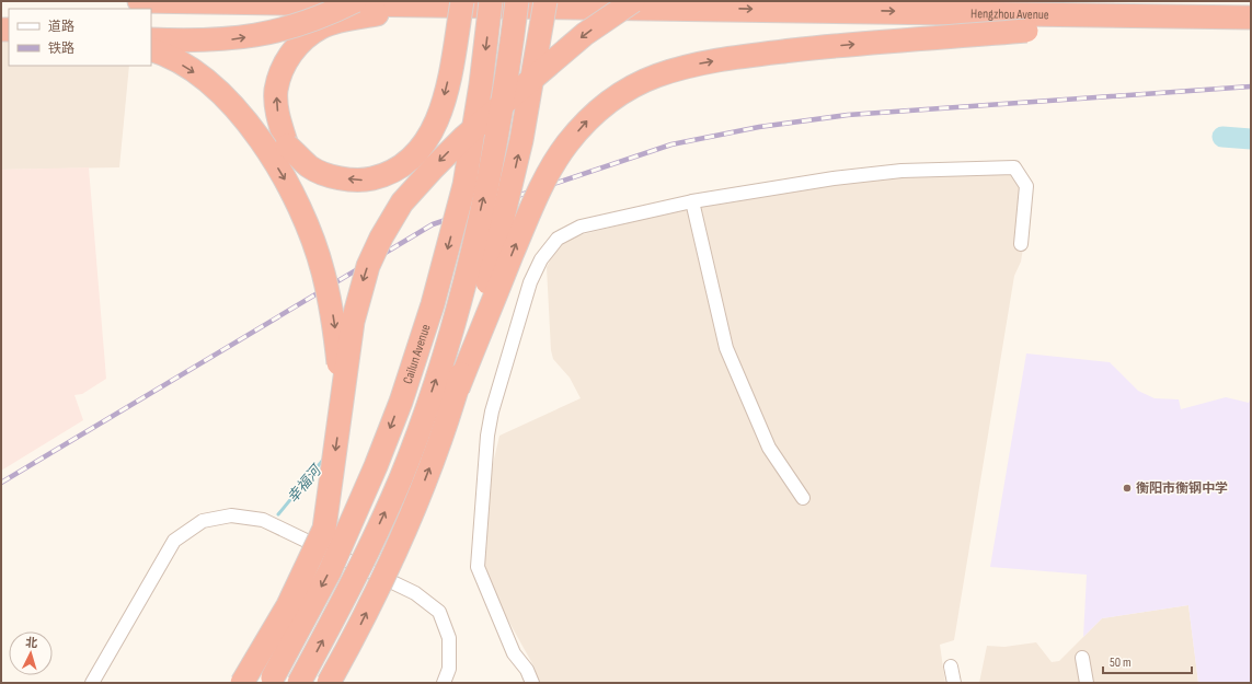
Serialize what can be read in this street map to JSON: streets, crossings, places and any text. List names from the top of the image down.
{
  "streets": {
    "highway": ["Hengzhou Avenue", "Cailun Avenue"]
  },
  "crossings": [
    ["Hengzhou Avenue", "Cailun Avenue"]
  ],
  "one_way": ["Hengzhou Avenue"],
  "water": ["幸福河"],
  "places": ["衡阳市衡钢中学"],
  "legend": ["道路", "铁路"],
  "scale_bar": "50 m",
  "north": "top"
}
